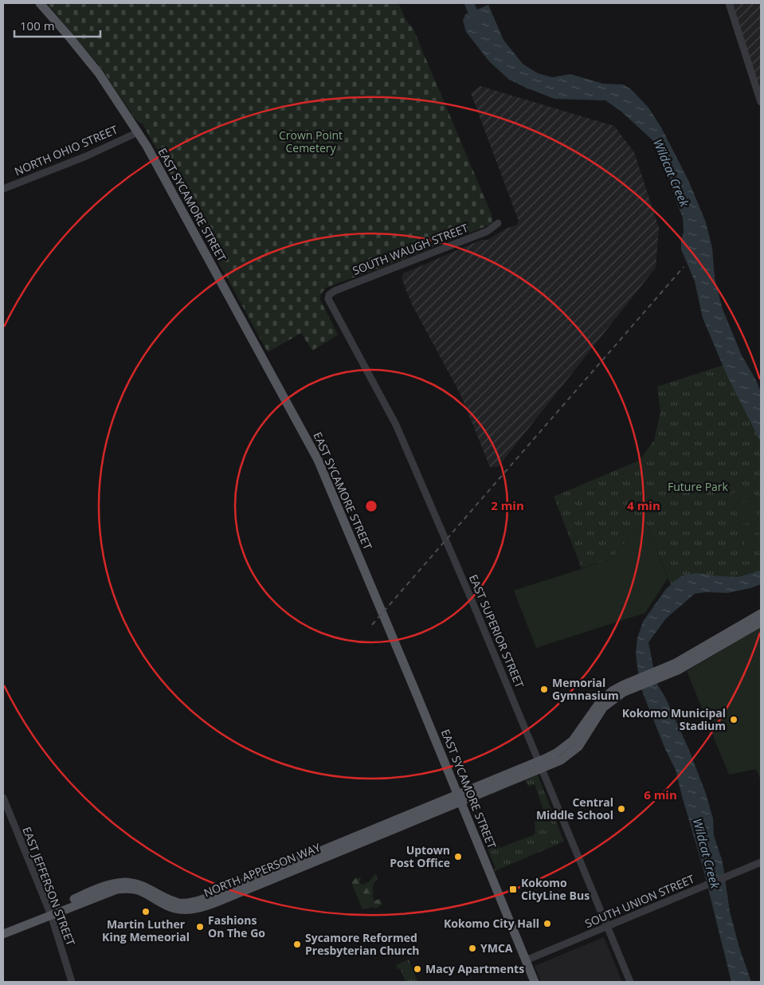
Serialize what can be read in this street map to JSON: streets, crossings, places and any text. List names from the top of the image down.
{
  "streets": {
    "main road": ["EAST SYCAMORE STREET", "NORTH APPERSON WAY"],
    "street": [
      "NORTH OHIO STREET",
      "SOUTH WAUGH STREET",
      "EAST SUPERIOR STREET",
      "EAST JEFFERSON STREET",
      "SOUTH UNION STREET"
    ]
  },
  "crossings": [
    ["NORTH OHIO STREET", "EAST SYCAMORE STREET"],
    ["EAST SYCAMORE STREET", "NORTH APPERSON WAY"],
    ["EAST SYCAMORE STREET", "SOUTH UNION STREET"],
    ["SOUTH WAUGH STREET", "EAST SUPERIOR STREET"],
    ["EAST SUPERIOR STREET", "NORTH APPERSON WAY"],
    ["EAST SUPERIOR STREET", "SOUTH UNION STREET"],
    ["NORTH APPERSON WAY", "EAST JEFFERSON STREET"]
  ],
  "water": ["Wildcat Creek"],
  "parks": ["Crown Point Cemetery", "Future Park"],
  "places": {
    "other": [
      "Memorial Gymnasium",
      "Kokomo Municipal Stadium",
      "Central Middle School",
      "Uptown Post Office",
      "Martin Luther King Memeorial",
      "Kokomo City Hall",
      "Fashions On The Go",
      "Sycamore Reformed Presbyterian Church",
      "YMCA",
      "Macy Apartments"
    ],
    "transit": ["Kokomo CityLine Bus"]
  },
  "scale_bar": "100 m",
  "rings": ["2 min", "4 min", "6 min"]
}
